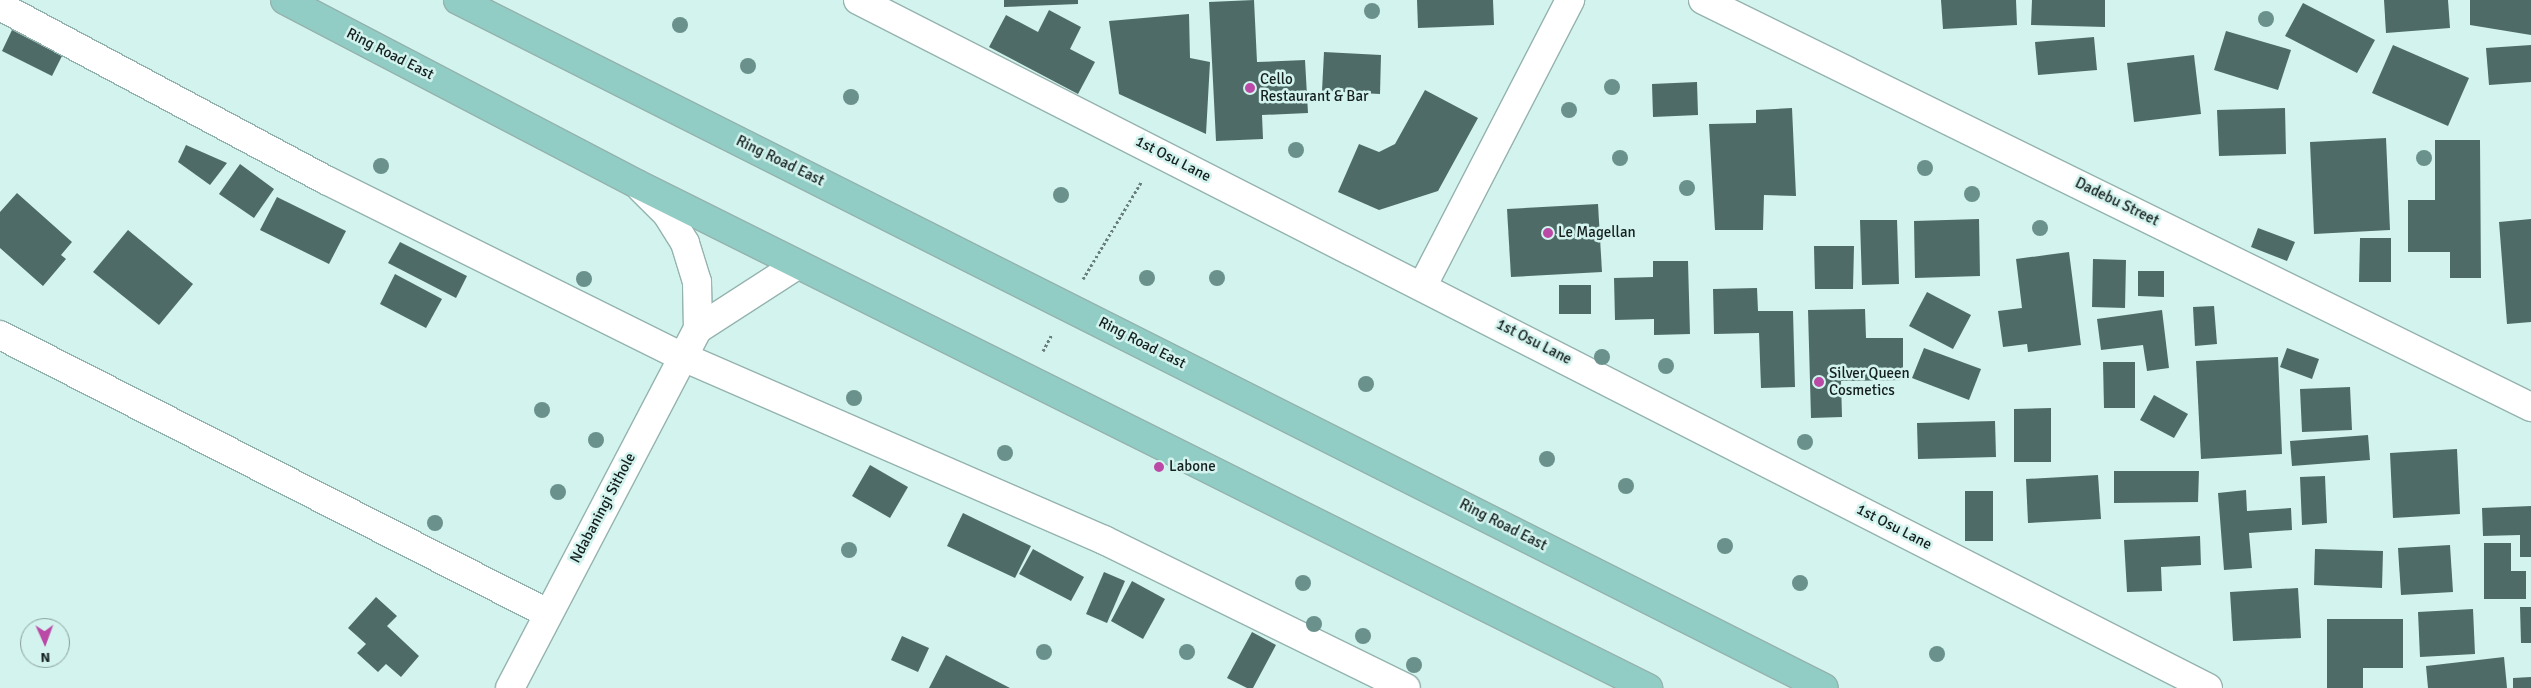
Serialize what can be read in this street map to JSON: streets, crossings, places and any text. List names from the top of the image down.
{
  "streets": {
    "main road": ["Ring Road East"],
    "street": ["1st Osu Lane", "Dadebu Street", "Ndabaningi Sithole"]
  },
  "crossings": [
    ["Ring Road East", "Ndabaningi Sithole"]
  ],
  "places": [
    "Cello Restaurant & Bar",
    "Le Magellan",
    "Silver Queen Cosmetics",
    "Labone"
  ],
  "north": "bottom"
}
